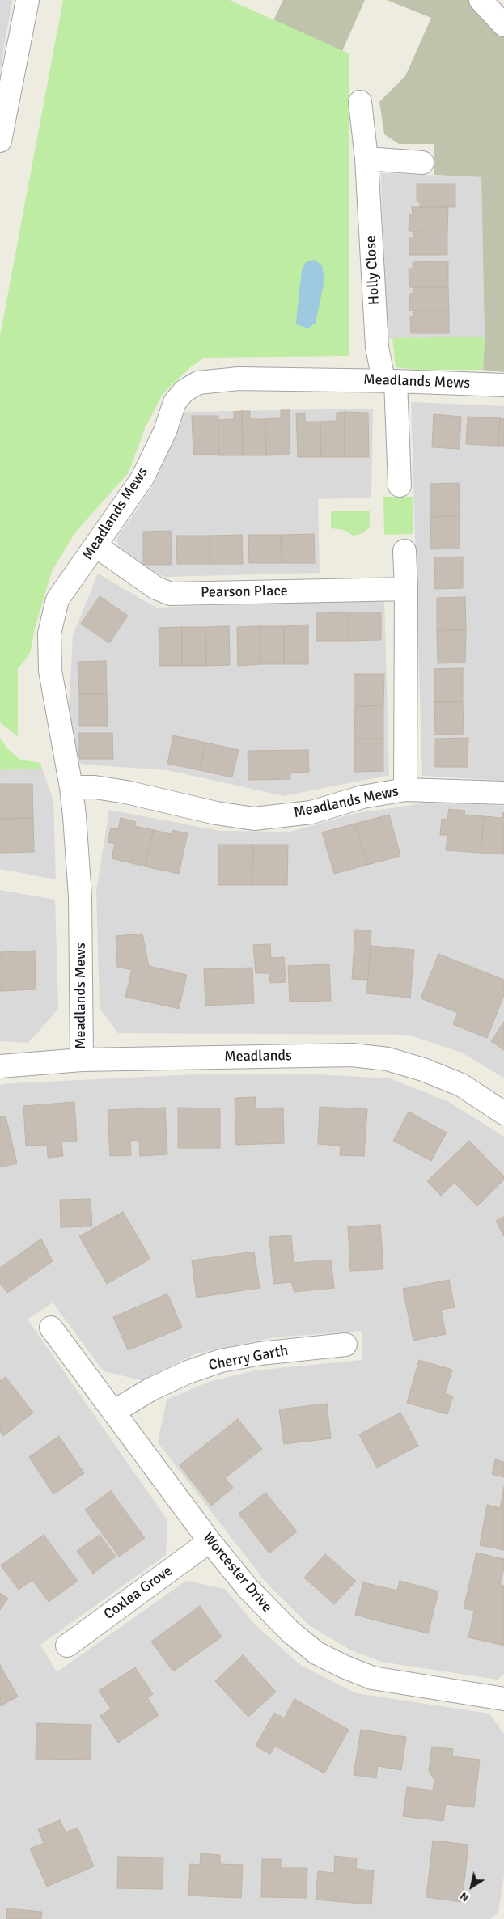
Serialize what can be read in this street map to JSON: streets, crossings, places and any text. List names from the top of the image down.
{
  "streets": {
    "street": [
      "Holly Close",
      "Meadlands Mews",
      "Pearson Place",
      "Meadlands",
      "Cherry Garth",
      "Worcester Drive",
      "Coxlea Grove"
    ]
  },
  "crossings": [
    ["Holly Close", "Meadlands Mews"],
    ["Meadlands Mews", "Pearson Place"],
    ["Meadlands Mews", "Meadlands"],
    ["Cherry Garth", "Worcester Drive"],
    ["Worcester Drive", "Coxlea Grove"]
  ],
  "north": "bottom left"
}
